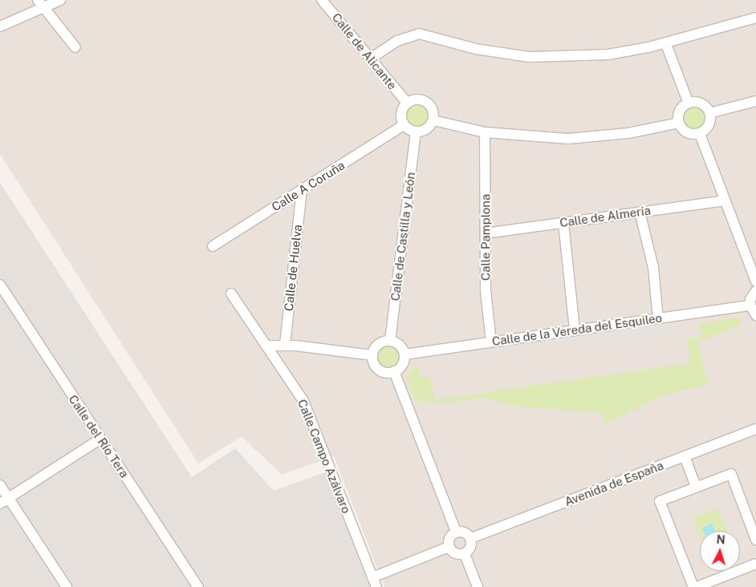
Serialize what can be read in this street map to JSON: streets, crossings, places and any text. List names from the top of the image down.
{
  "streets": {
    "street": [
      "Calle de Alicante",
      "Calle A Coruña",
      "Calle de Almería",
      "Calle de Castilla y León",
      "Calle Pamplona",
      "Calle de Huelva",
      "Calle de la Vereda del Esquileo",
      "Calle del Río Tera",
      "Calle Campo Azálvaro",
      "Avenida de España"
    ]
  },
  "crossings": [
    ["Calle de Alicante", "Calle A Coruña"],
    ["Calle de Alicante", "Calle de Castilla y León"],
    ["Calle A Coruña", "Calle de Castilla y León"],
    ["Calle A Coruña", "Calle de Huelva"],
    ["Calle de Almería", "Calle Pamplona"],
    ["Calle de Castilla y León", "Calle de la Vereda del Esquileo"],
    ["Calle Pamplona", "Calle de la Vereda del Esquileo"]
  ],
  "north": "top"
}
